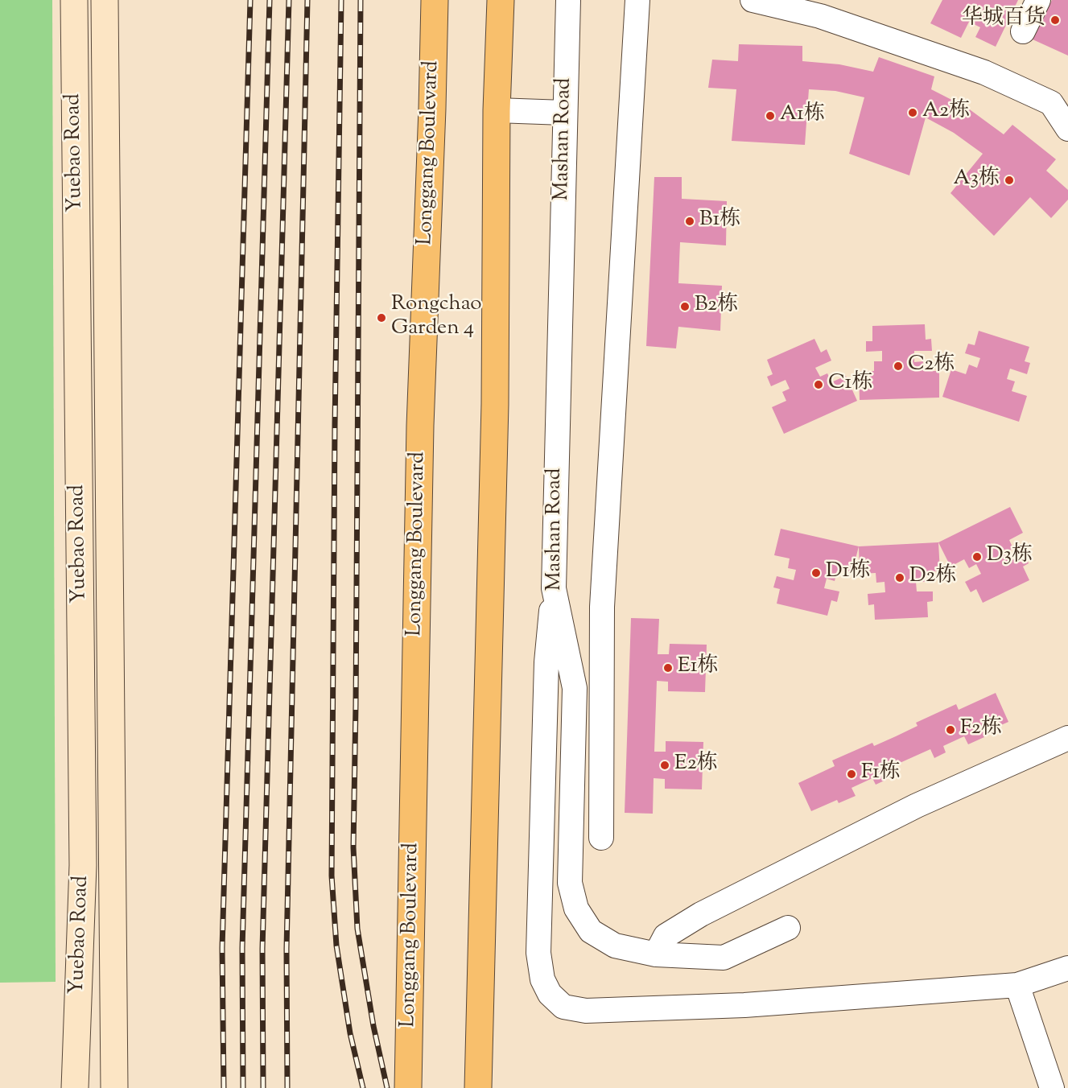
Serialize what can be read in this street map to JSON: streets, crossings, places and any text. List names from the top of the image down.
{
  "streets": {
    "highway": ["Longgang Boulevard"],
    "main road": ["Yuebao Road"],
    "street": ["Mashan Road"]
  },
  "places": [
    "华城百货",
    "A2栋",
    "A1栋",
    "A3栋",
    "B1栋",
    "B2栋",
    "Rongchao Garden 4",
    "C2栋",
    "C1栋",
    "D3栋",
    "D1栋",
    "D2栋",
    "E1栋",
    "F2栋",
    "E2栋",
    "F1栋"
  ]
}
